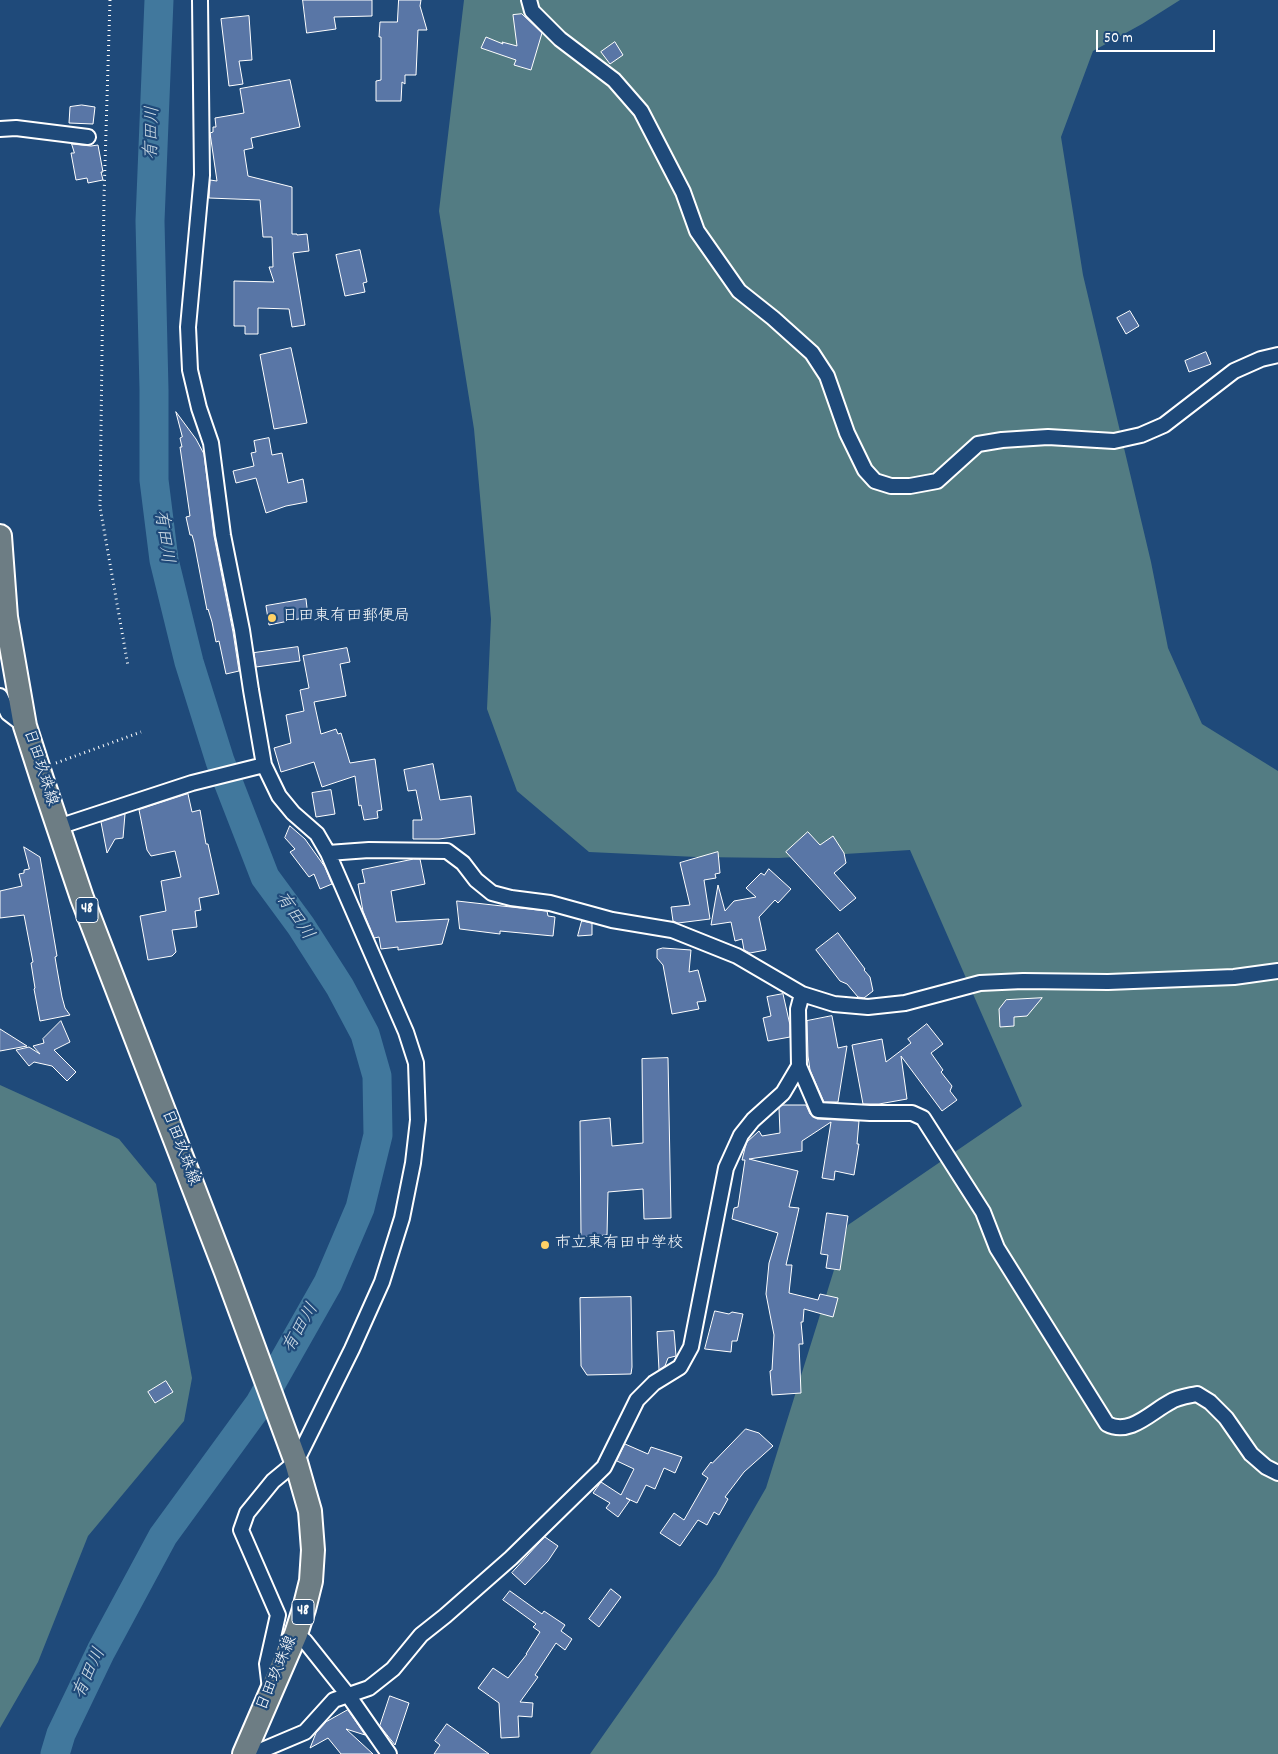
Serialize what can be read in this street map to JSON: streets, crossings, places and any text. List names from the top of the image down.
{
  "streets": {
    "main road": ["日田玖珠線", "48"]
  },
  "water": ["有田川"],
  "places": ["日田東有田郵便局", "市立東有田中学校"],
  "scale_bar": "50 m"
}
